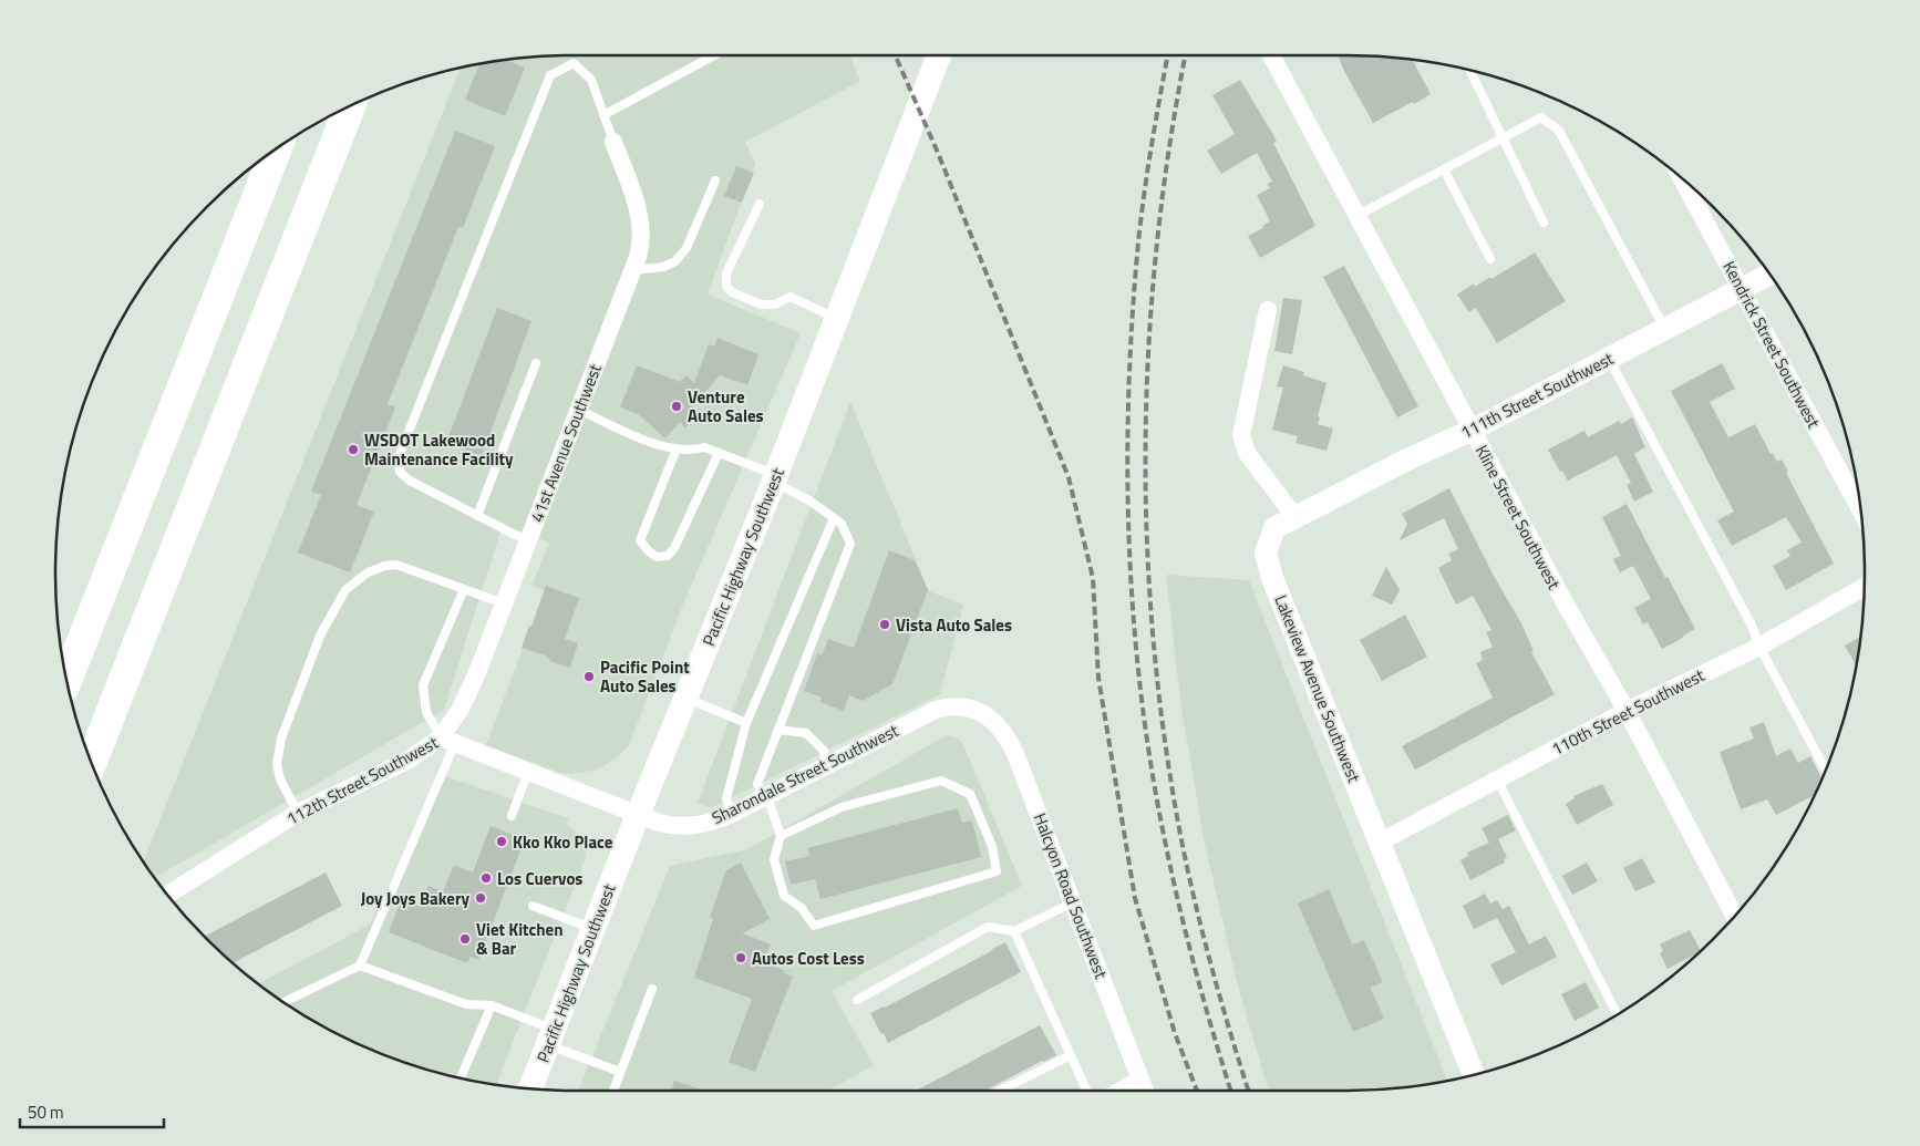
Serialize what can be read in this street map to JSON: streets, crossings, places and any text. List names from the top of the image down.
{
  "streets": {
    "main road": ["Pacific Highway Southwest"],
    "street": [
      "Kendrick Street Southwest",
      "111th Street Southwest",
      "41st Avenue Southwest",
      "Kline Street Southwest",
      "Lakeview Avenue Southwest",
      "110th Street Southwest",
      "Sharondale Street Southwest",
      "112th Street Southwest",
      "Halcyon Road Southwest"
    ]
  },
  "crossings": [
    ["Kendrick Street Southwest", "111th Street Southwest"],
    ["111th Street Southwest", "Kline Street Southwest"],
    ["111th Street Southwest", "Lakeview Avenue Southwest"],
    ["41st Avenue Southwest", "112th Street Southwest"],
    ["Kline Street Southwest", "110th Street Southwest"],
    ["Pacific Highway Southwest", "Sharondale Street Southwest"],
    ["Pacific Highway Southwest", "112th Street Southwest"],
    ["Lakeview Avenue Southwest", "110th Street Southwest"],
    ["Sharondale Street Southwest", "112th Street Southwest"],
    ["Sharondale Street Southwest", "Halcyon Road Southwest"]
  ],
  "places": [
    "Venture Auto Sales",
    "WSDOT Lakewood Maintenance Facility",
    "Vista Auto Sales",
    "Pacific Point Auto Sales",
    "Kko Kko Place",
    "Los Cuervos",
    "Joy Joys Bakery",
    "Viet Kitchen & Bar",
    "Autos Cost Less"
  ],
  "scale_bar": "50 m"
}
